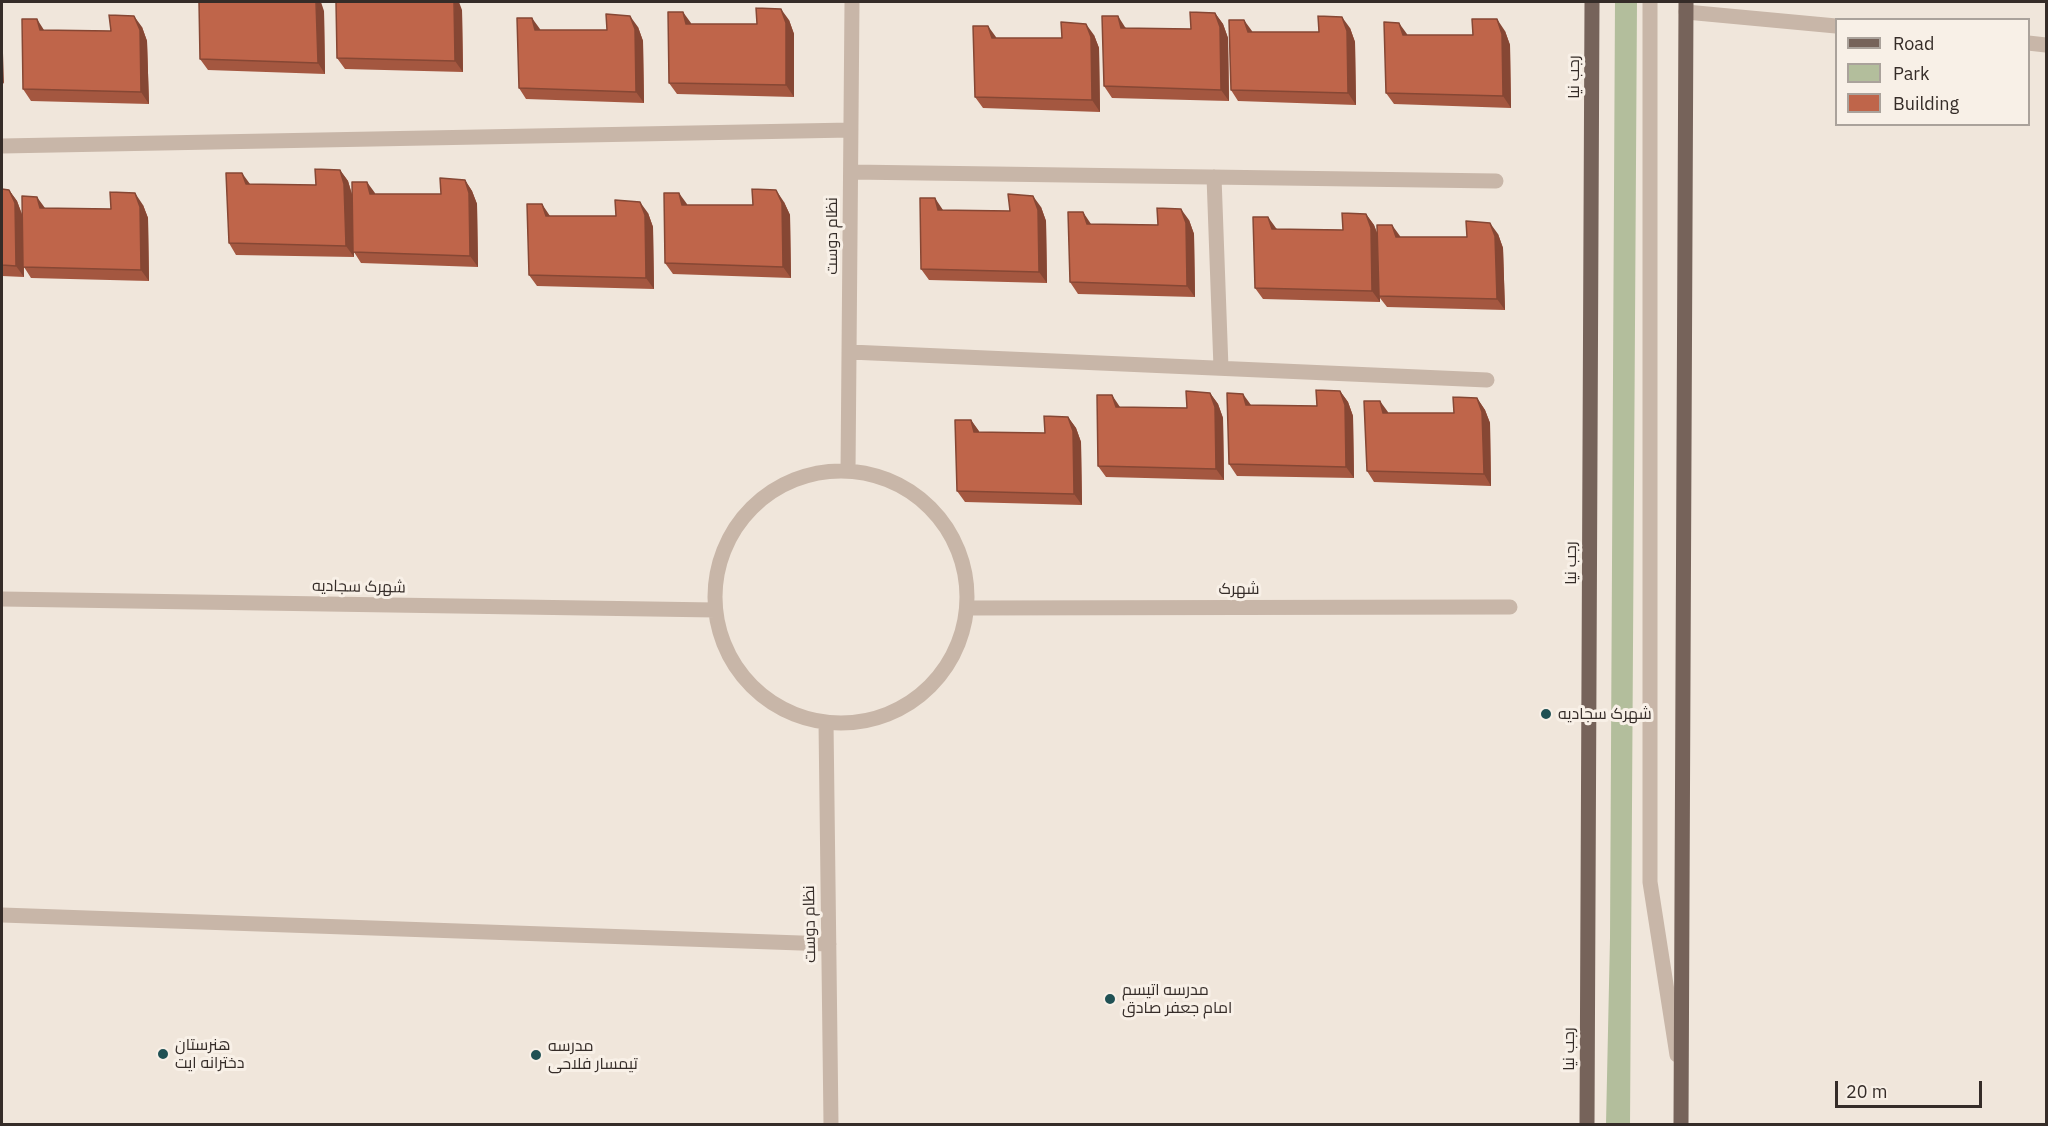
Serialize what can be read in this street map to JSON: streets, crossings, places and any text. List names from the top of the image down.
{
  "streets": {
    "main road": ["رجب نیا"],
    "street": ["نظام دوست", "شهرک سجادیه", "شهرک"]
  },
  "places": [
    "شهرک سجادیه",
    "مدرسه اتیسم امام جعفر صادق",
    "هنرستان دخترانه ایت",
    "مدرسه تیمسار فلاحی"
  ],
  "legend": ["Road", "Park", "Building"],
  "scale_bar": "20 m"
}
